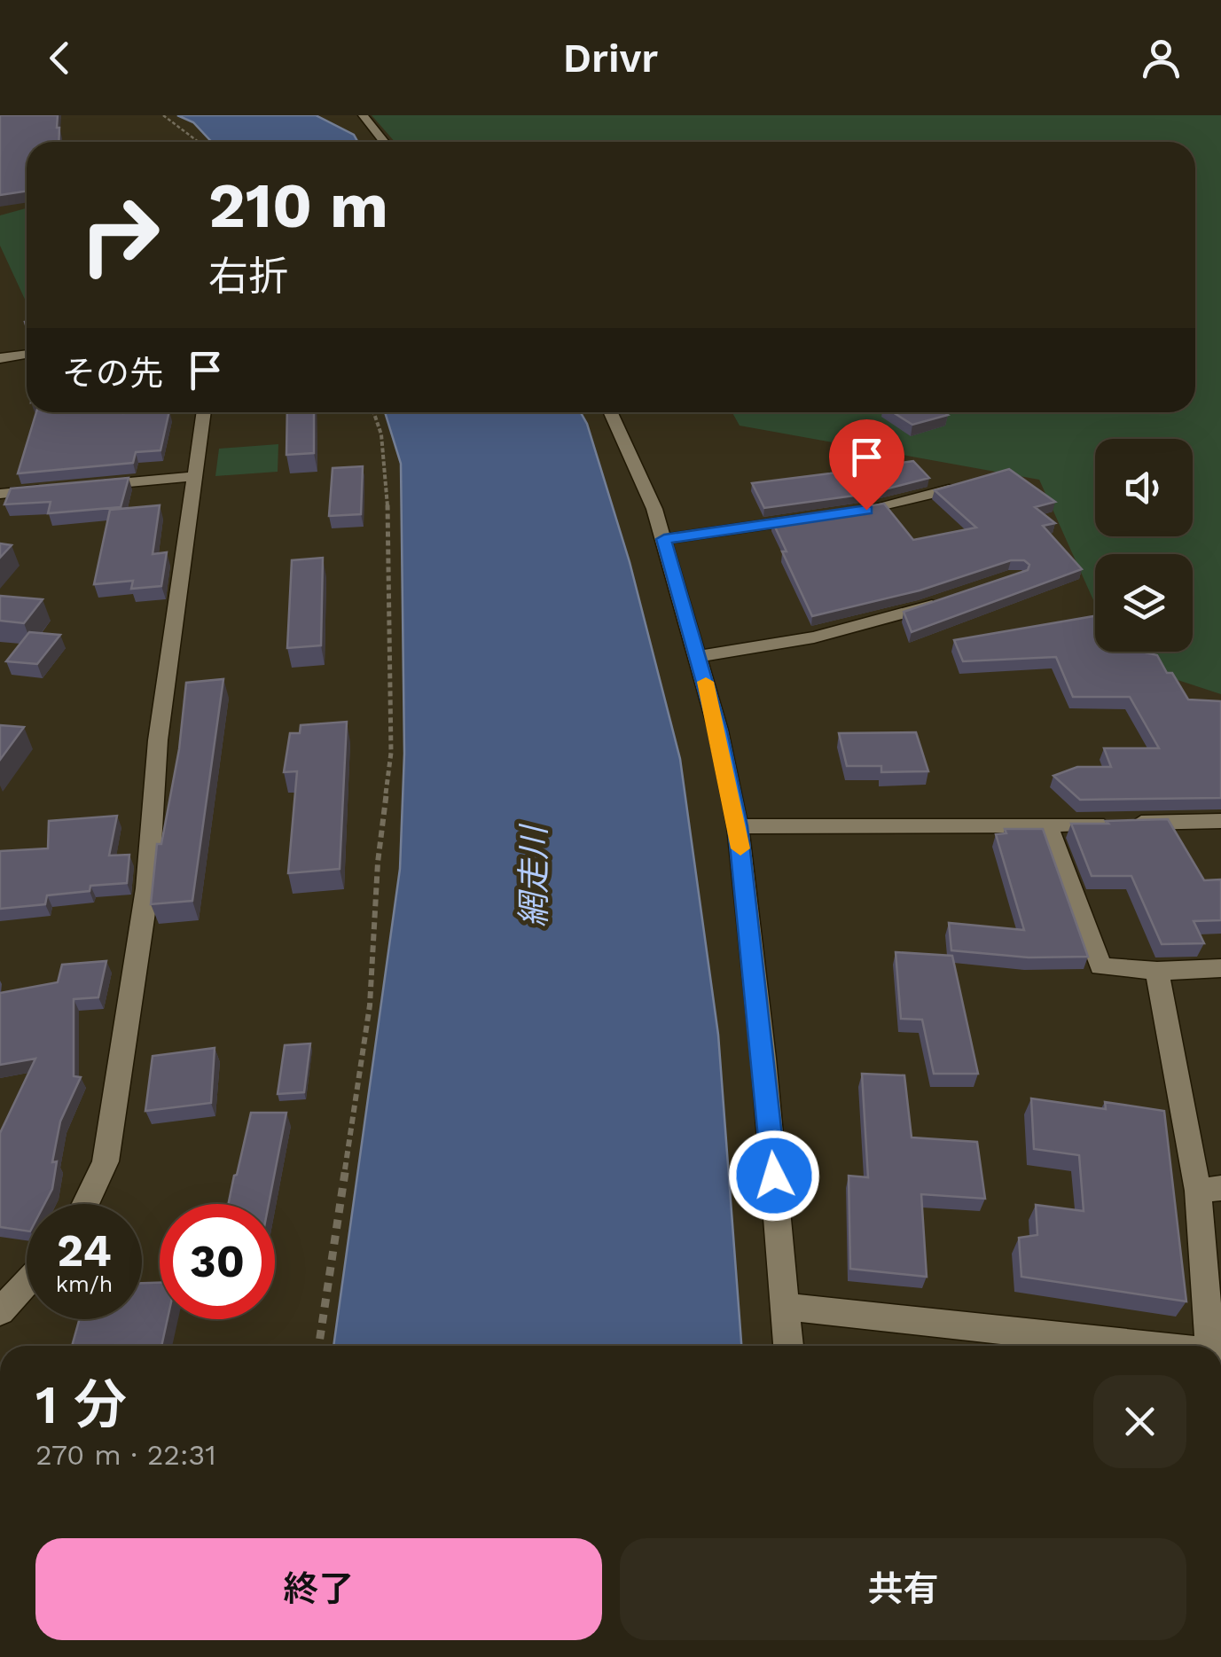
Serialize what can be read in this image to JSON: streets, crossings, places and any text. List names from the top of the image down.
{
  "water": ["網走川"],
  "page": {
    "header": "Drivr",
    "turn": ["210 m", "右折"],
    "then": "その先",
    "speed": "24 km/h",
    "limit": "30",
    "heading": ["1 分", "270 m · 22:31"],
    "buttons": ["終了", "共有"]
  }
}
